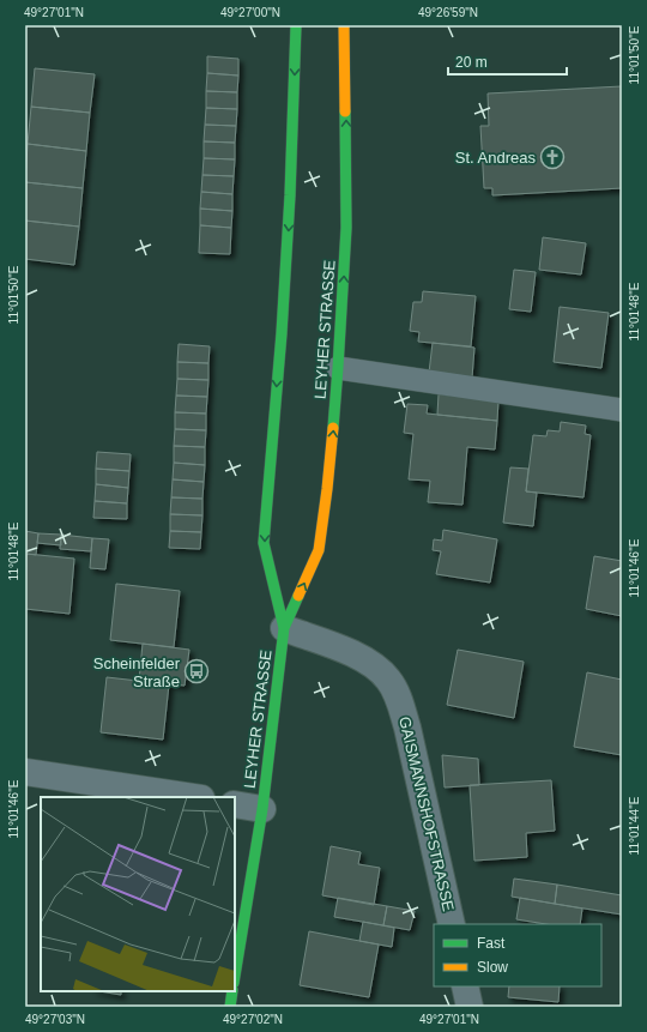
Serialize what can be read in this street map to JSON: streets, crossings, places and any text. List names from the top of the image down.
{
  "streets": {
    "main road": ["LEYHER STRASSE"],
    "street": ["GAISMANNSHOFSTRASSE"]
  },
  "crossings": [
    ["LEYHER STRASSE", "GAISMANNSHOFSTRASSE"]
  ],
  "places": {
    "church": ["St. Andreas"],
    "bus stop": ["Scheinfelder Straße"]
  },
  "legend": ["Fast", "Slow"],
  "scale_bar": "20 m",
  "coordinates": [
    "49°27'01\"N",
    "49°27'00\"N",
    "49°26'59\"N",
    "11°01'50\"E",
    "11°01'48\"E",
    "11°01'46\"E",
    "11°01'44\"E",
    "49°27'03\"N",
    "49°27'02\"N"
  ]
}
